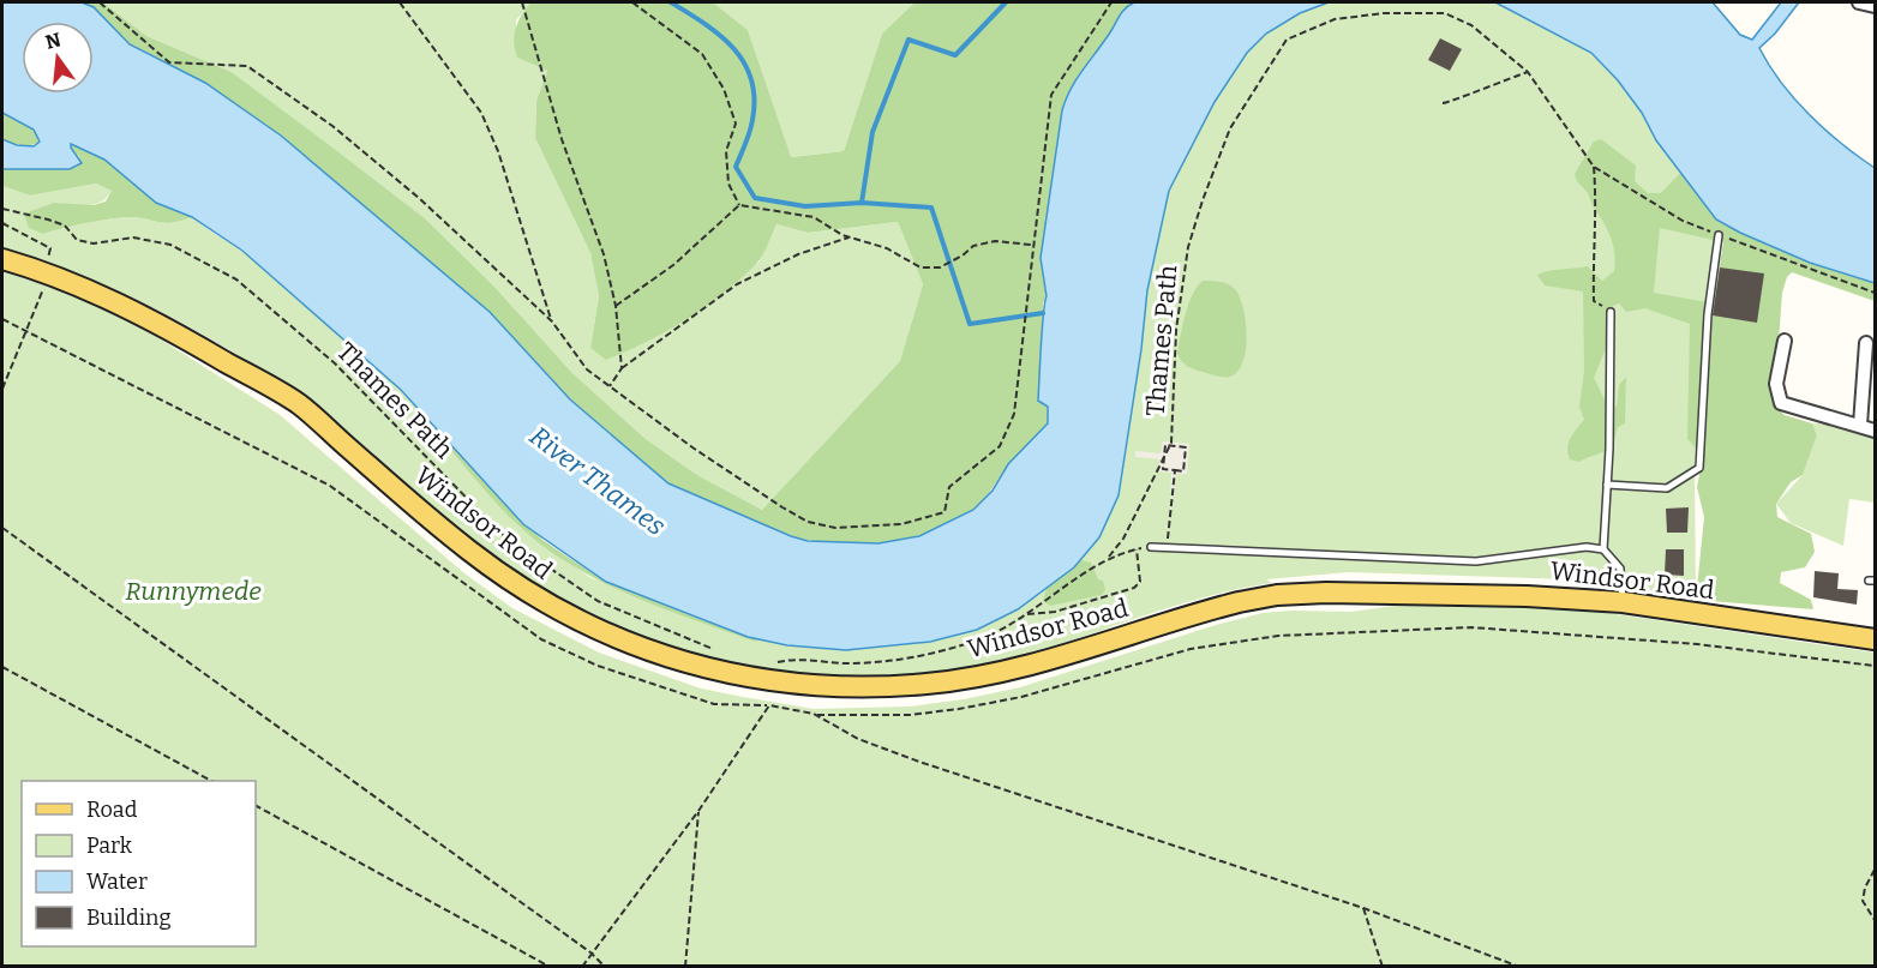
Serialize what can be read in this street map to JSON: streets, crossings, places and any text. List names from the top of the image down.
{
  "streets": {
    "main road": ["Windsor Road"],
    "path": ["Thames Path"]
  },
  "water": ["River Thames"],
  "parks": ["Runnymede"],
  "legend": [
    "Road",
    "Park",
    "Water",
    "Building"
  ],
  "north": "top"
}
